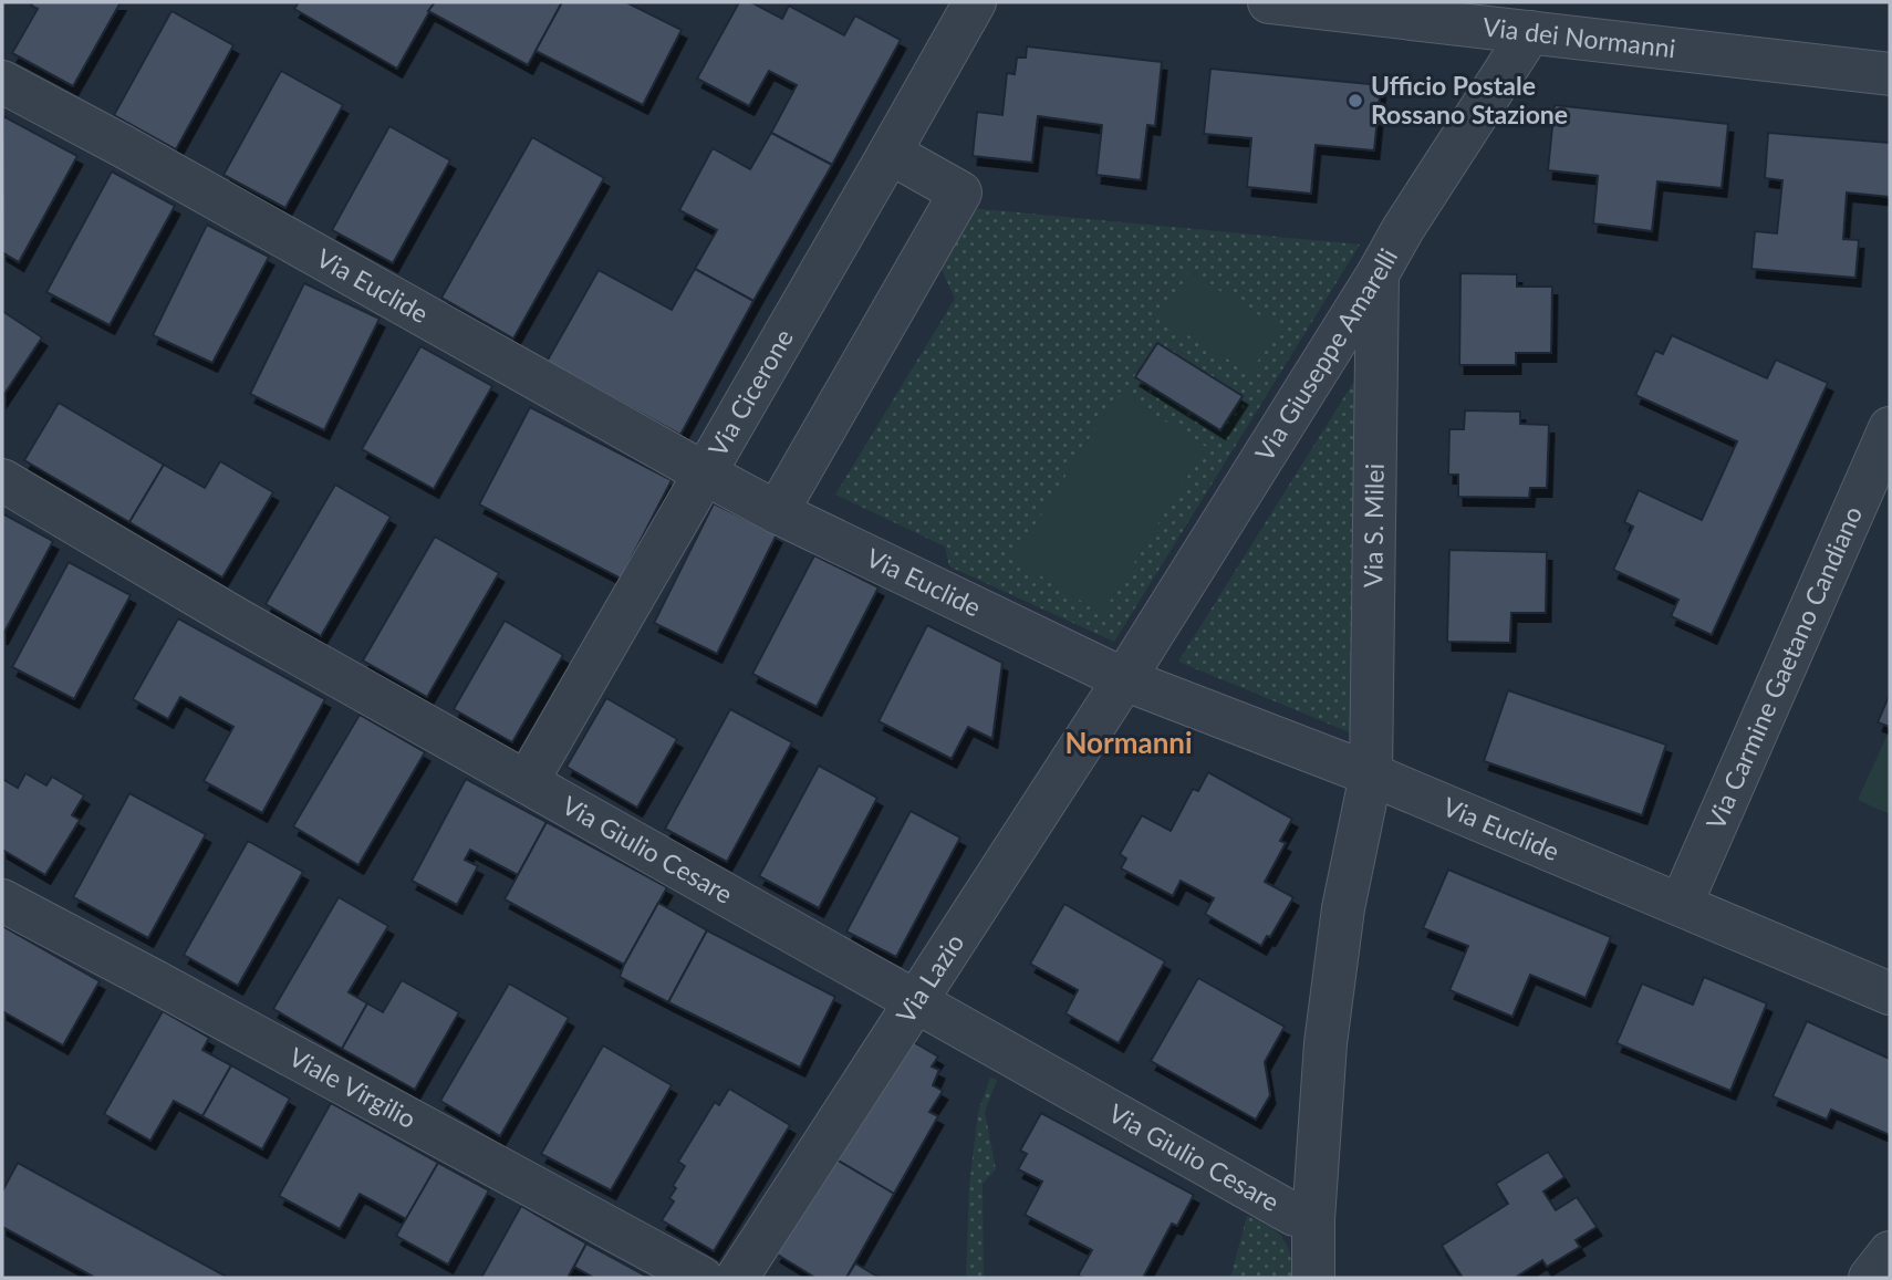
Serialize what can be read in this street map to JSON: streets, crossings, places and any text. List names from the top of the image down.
{
  "streets": {
    "street": [
      "Via dei Normanni",
      "Via Euclide",
      "Via Giuseppe Amarelli",
      "Via Cicerone",
      "Via S. Milei",
      "Via Carmine Gaetano Candiano",
      "Via Giulio Cesare",
      "Via Lazio",
      "Viale Virgilio"
    ]
  },
  "crossings": [
    ["Via dei Normanni", "Via Giuseppe Amarelli"],
    ["Via Euclide", "Via Giuseppe Amarelli"],
    ["Via Euclide", "Via Cicerone"],
    ["Via Euclide", "Via S. Milei"],
    ["Via Euclide", "Via Carmine Gaetano Candiano"],
    ["Via Euclide", "Via Lazio"],
    ["Via Giuseppe Amarelli", "Via S. Milei"],
    ["Via Giuseppe Amarelli", "Via Lazio"],
    ["Via Cicerone", "Via Giulio Cesare"],
    ["Via Giulio Cesare", "Via Lazio"]
  ],
  "districts": ["Normanni"],
  "places": ["Ufficio Postale Rossano Stazione"]
}
